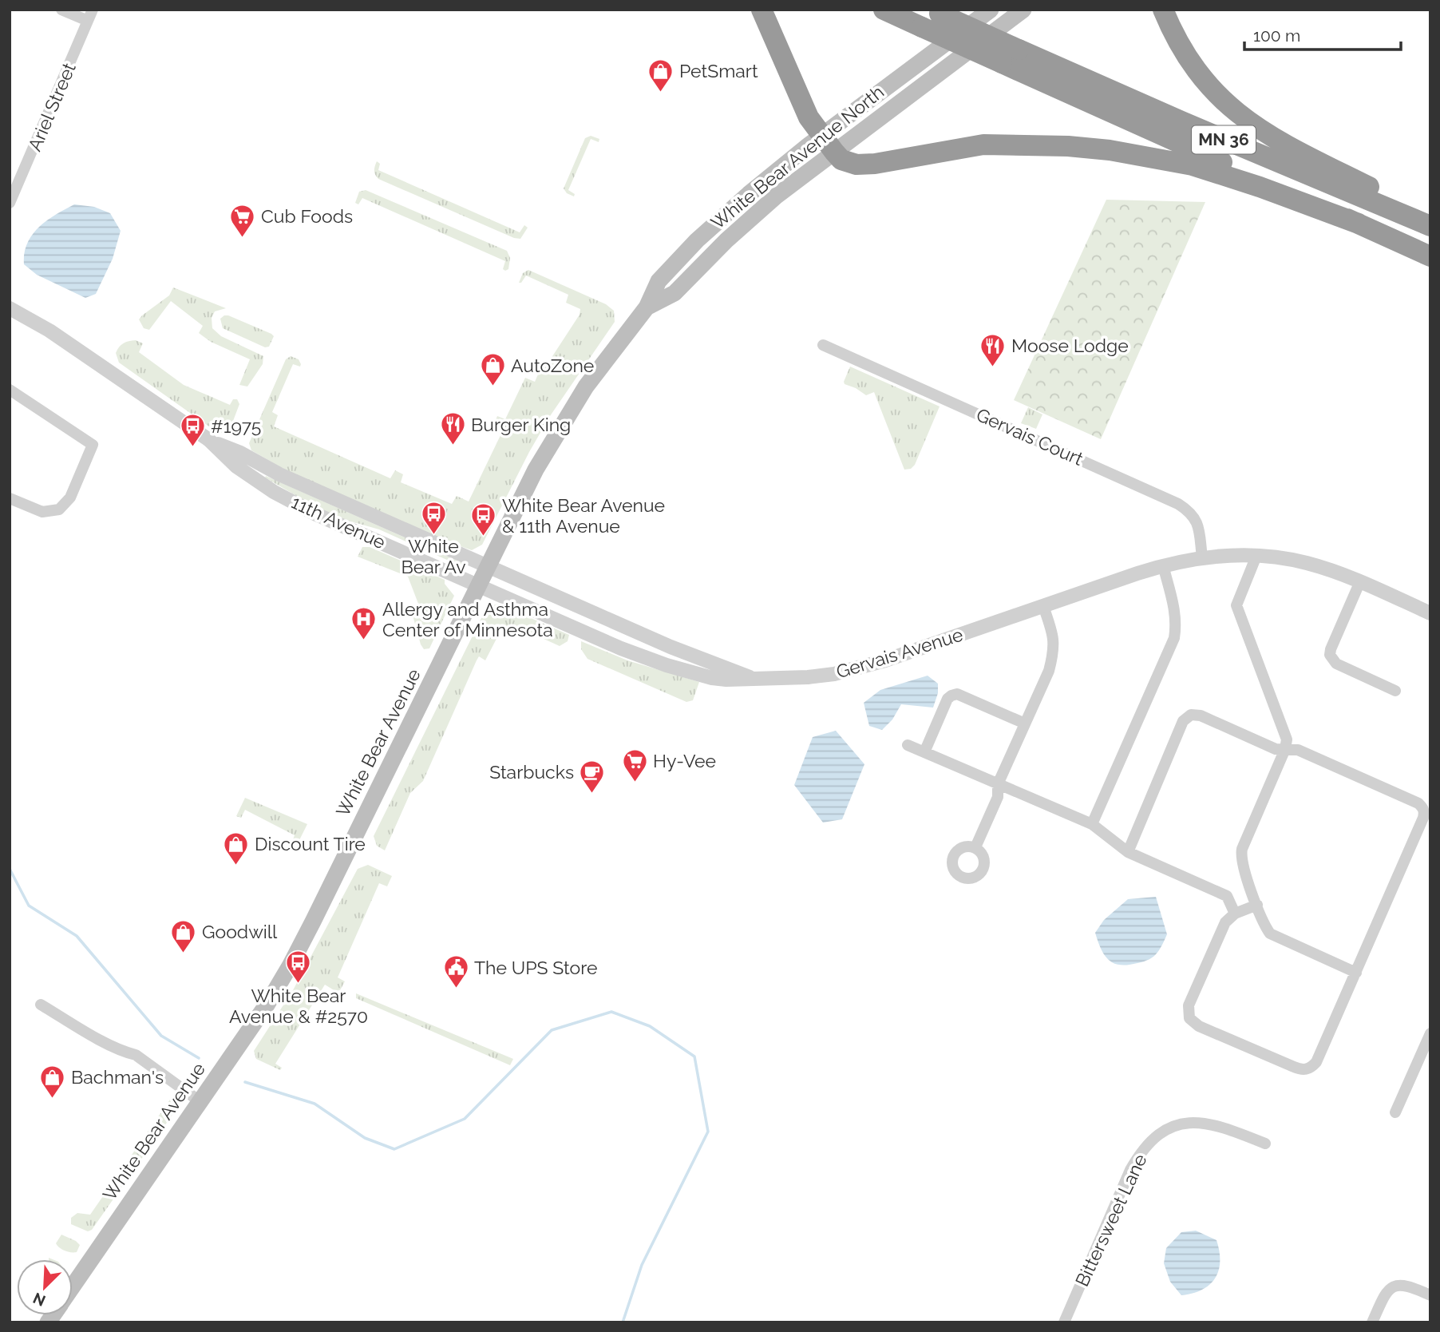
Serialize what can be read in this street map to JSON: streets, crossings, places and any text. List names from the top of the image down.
{
  "streets": {
    "highway": ["MN 36"],
    "main road": ["White Bear Avenue North", "White Bear Avenue"],
    "street": [
      "Ariel Street",
      "Gervais Court",
      "11th Avenue",
      "Gervais Avenue",
      "Bittersweet Lane"
    ]
  },
  "crossings": [
    ["White Bear Avenue North", "White Bear Avenue"],
    ["Gervais Court", "Gervais Avenue"],
    ["11th Avenue", "Gervais Avenue"],
    ["11th Avenue", "White Bear Avenue"],
    ["Gervais Avenue", "White Bear Avenue"]
  ],
  "places": {
    "shop": [
      "PetSmart",
      "AutoZone",
      "Discount Tire",
      "Goodwill",
      "Bachman's"
    ],
    "supermarket": ["Cub Foods", "Hy-Vee"],
    "restaurant": ["Moose Lodge", "Burger King"],
    "bus stop": [
      "#1975",
      "White Bear Av",
      "White Bear Avenue & 11th Avenue",
      "White Bear Avenue & #2570"
    ],
    "hospital": ["Allergy and Asthma Center of Minnesota"],
    "cafe": ["Starbucks"],
    "public building": ["The UPS Store"]
  },
  "scale_bar": "100 m",
  "north": "bottom left"
}
